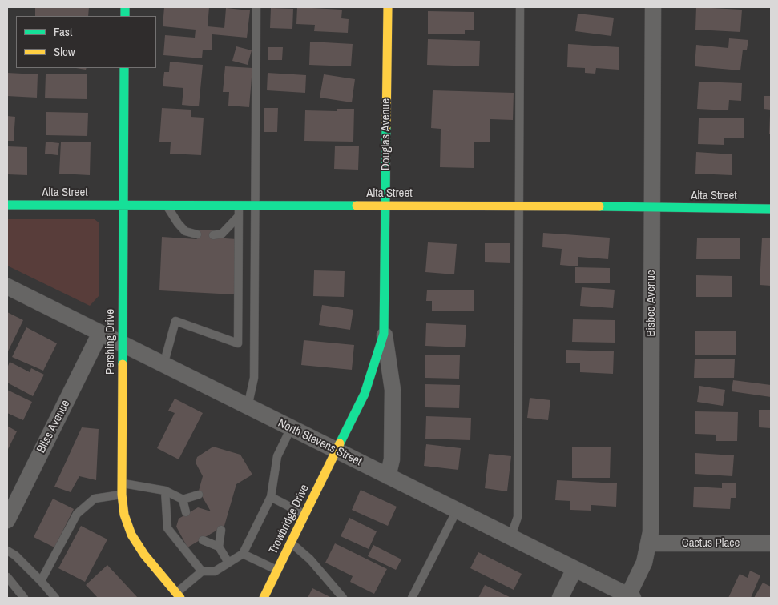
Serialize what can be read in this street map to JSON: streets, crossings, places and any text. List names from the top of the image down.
{
  "streets": {
    "main road": [
      "Douglas Avenue",
      "Alta Street",
      "Pershing Drive",
      "Trowbridge Drive"
    ],
    "street": [
      "Bisbee Avenue",
      "Bliss Avenue",
      "North Stevens Street",
      "Cactus Place"
    ]
  },
  "crossings": [
    ["Douglas Avenue", "Alta Street"],
    ["Douglas Avenue", "North Stevens Street"],
    ["Douglas Avenue", "Trowbridge Drive"],
    ["Alta Street", "Bisbee Avenue"],
    ["Alta Street", "Pershing Drive"],
    ["Bisbee Avenue", "North Stevens Street"],
    ["Bisbee Avenue", "Cactus Place"],
    ["Pershing Drive", "North Stevens Street"],
    ["Bliss Avenue", "North Stevens Street"],
    ["North Stevens Street", "Trowbridge Drive"]
  ],
  "legend": ["Fast", "Slow"]
}
